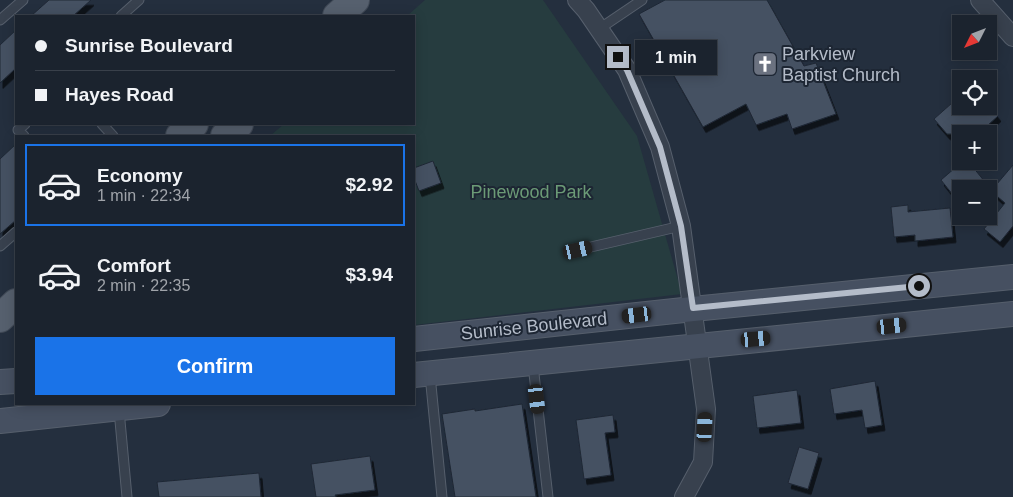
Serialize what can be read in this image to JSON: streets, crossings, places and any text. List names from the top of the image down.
{
  "streets": {
    "main road": ["Sunrise Boulevard"]
  },
  "parks": ["Pinewood Park"],
  "places": {
    "church": ["Parkview Baptist Church"]
  },
  "north": "bottom left",
  "page": {
    "map_buttons": ["+", "−"],
    "banner": ["Sunrise Boulevard", "Hayes Road"],
    "bubble": "1 min",
    "list": [
      {
        "name": "Economy",
        "note": "1 min · 22:34",
        "value": "$2.92"
      },
      {
        "name": "Comfort",
        "note": "2 min · 22:35",
        "value": "$3.94"
      }
    ],
    "buttons": "Confirm"
  }
}
